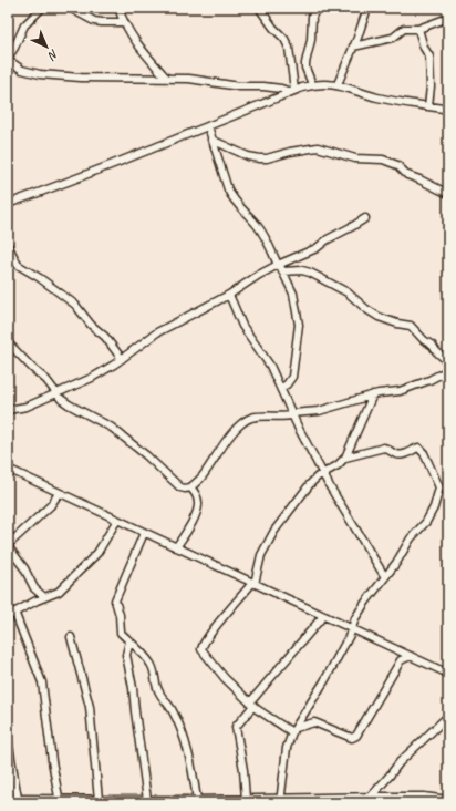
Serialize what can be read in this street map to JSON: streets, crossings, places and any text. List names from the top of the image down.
{
  "north": "bottom right"
}
